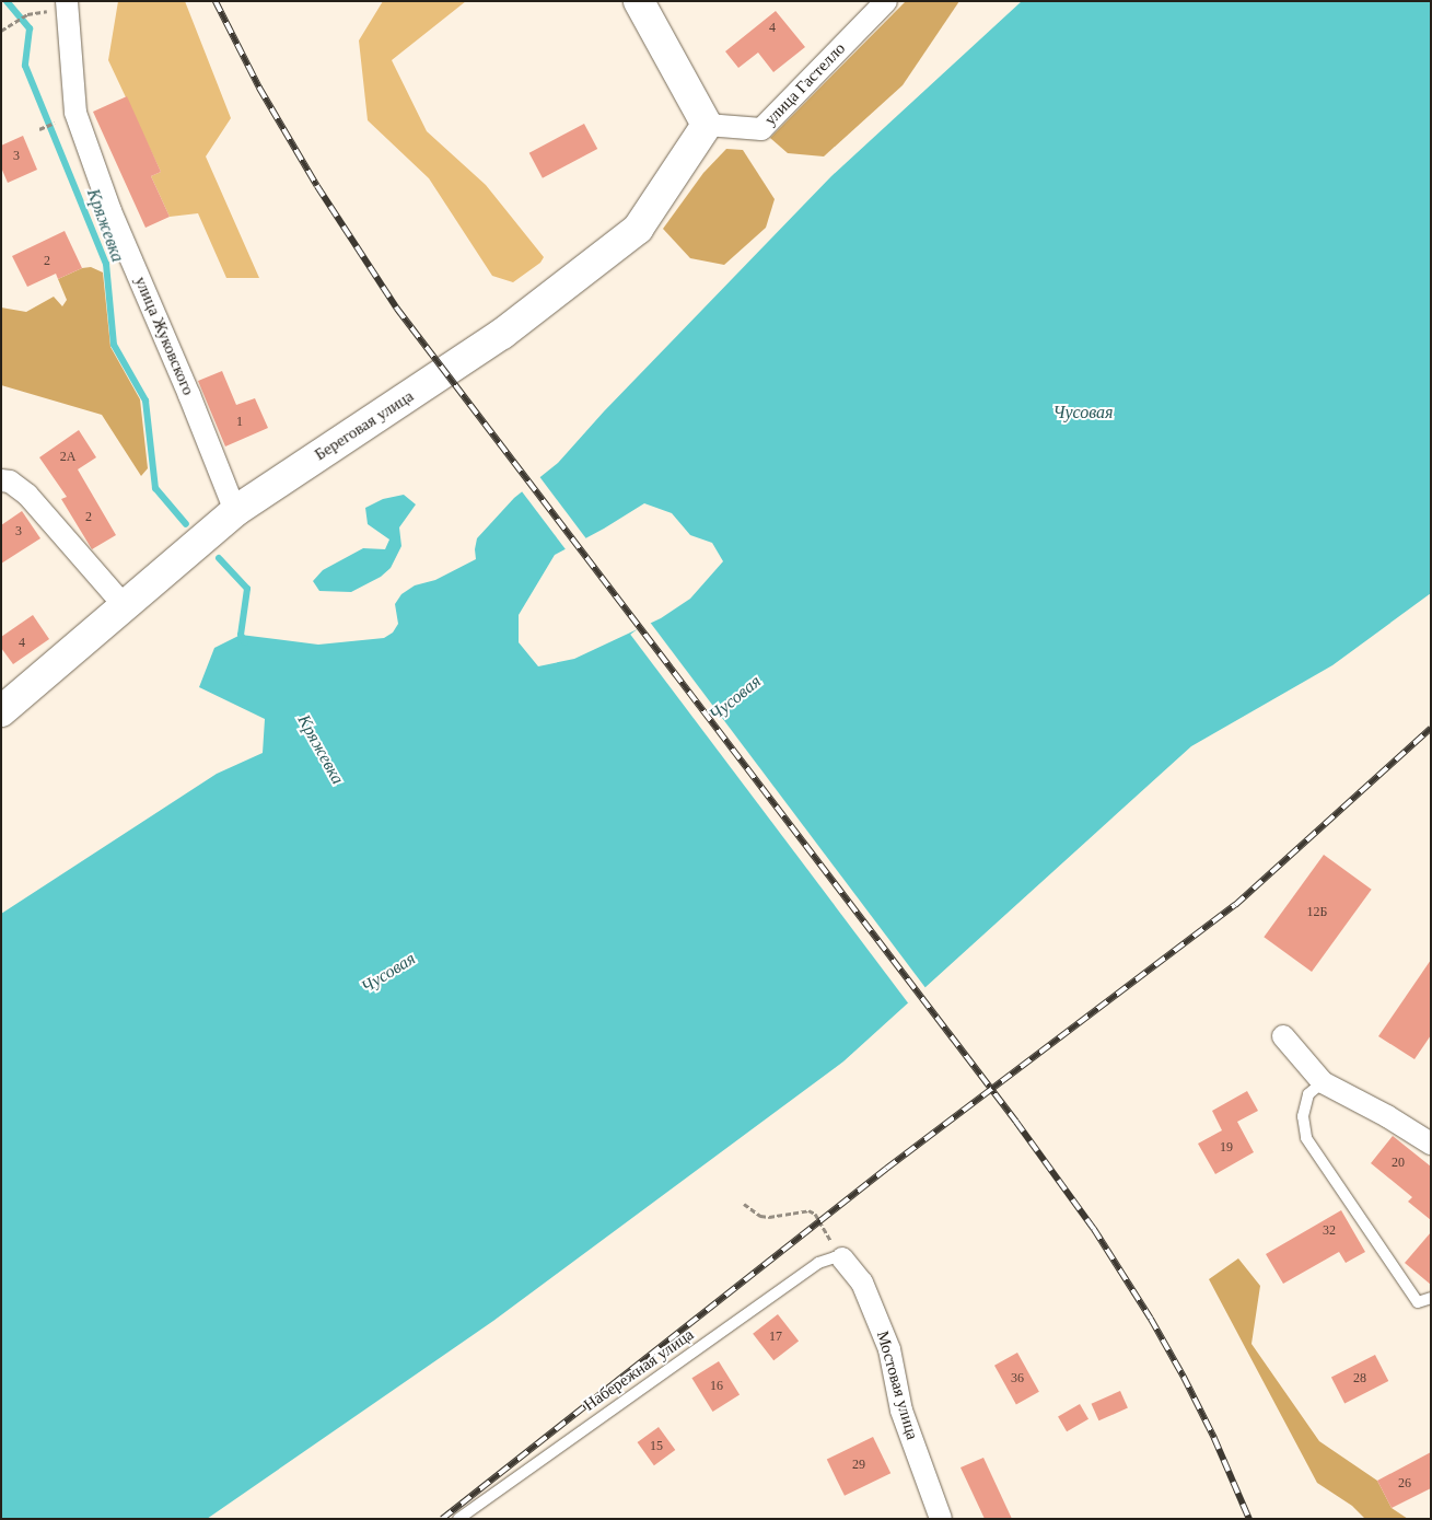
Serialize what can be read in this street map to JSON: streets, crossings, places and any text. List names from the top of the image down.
{
  "streets": {
    "street": [
      "улица Гастелло",
      "улица Жуковского",
      "Береговая улица",
      "Мостовая улица"
    ],
    "lane": ["Набережная улица"]
  },
  "crossings": [
    ["улица Гастелло", "Береговая улица"],
    ["улица Жуковского", "Береговая улица"],
    ["Набережная улица", "Мостовая улица"]
  ],
  "water": ["Кряжевка", "Чусовая"],
  "house_numbers": [
    "4",
    "3",
    "2",
    "1",
    "2А",
    "2",
    "3",
    "4",
    "12Б",
    "19",
    "20",
    "32",
    "17",
    "36",
    "28",
    "16",
    "15",
    "29",
    "26"
  ]
}
